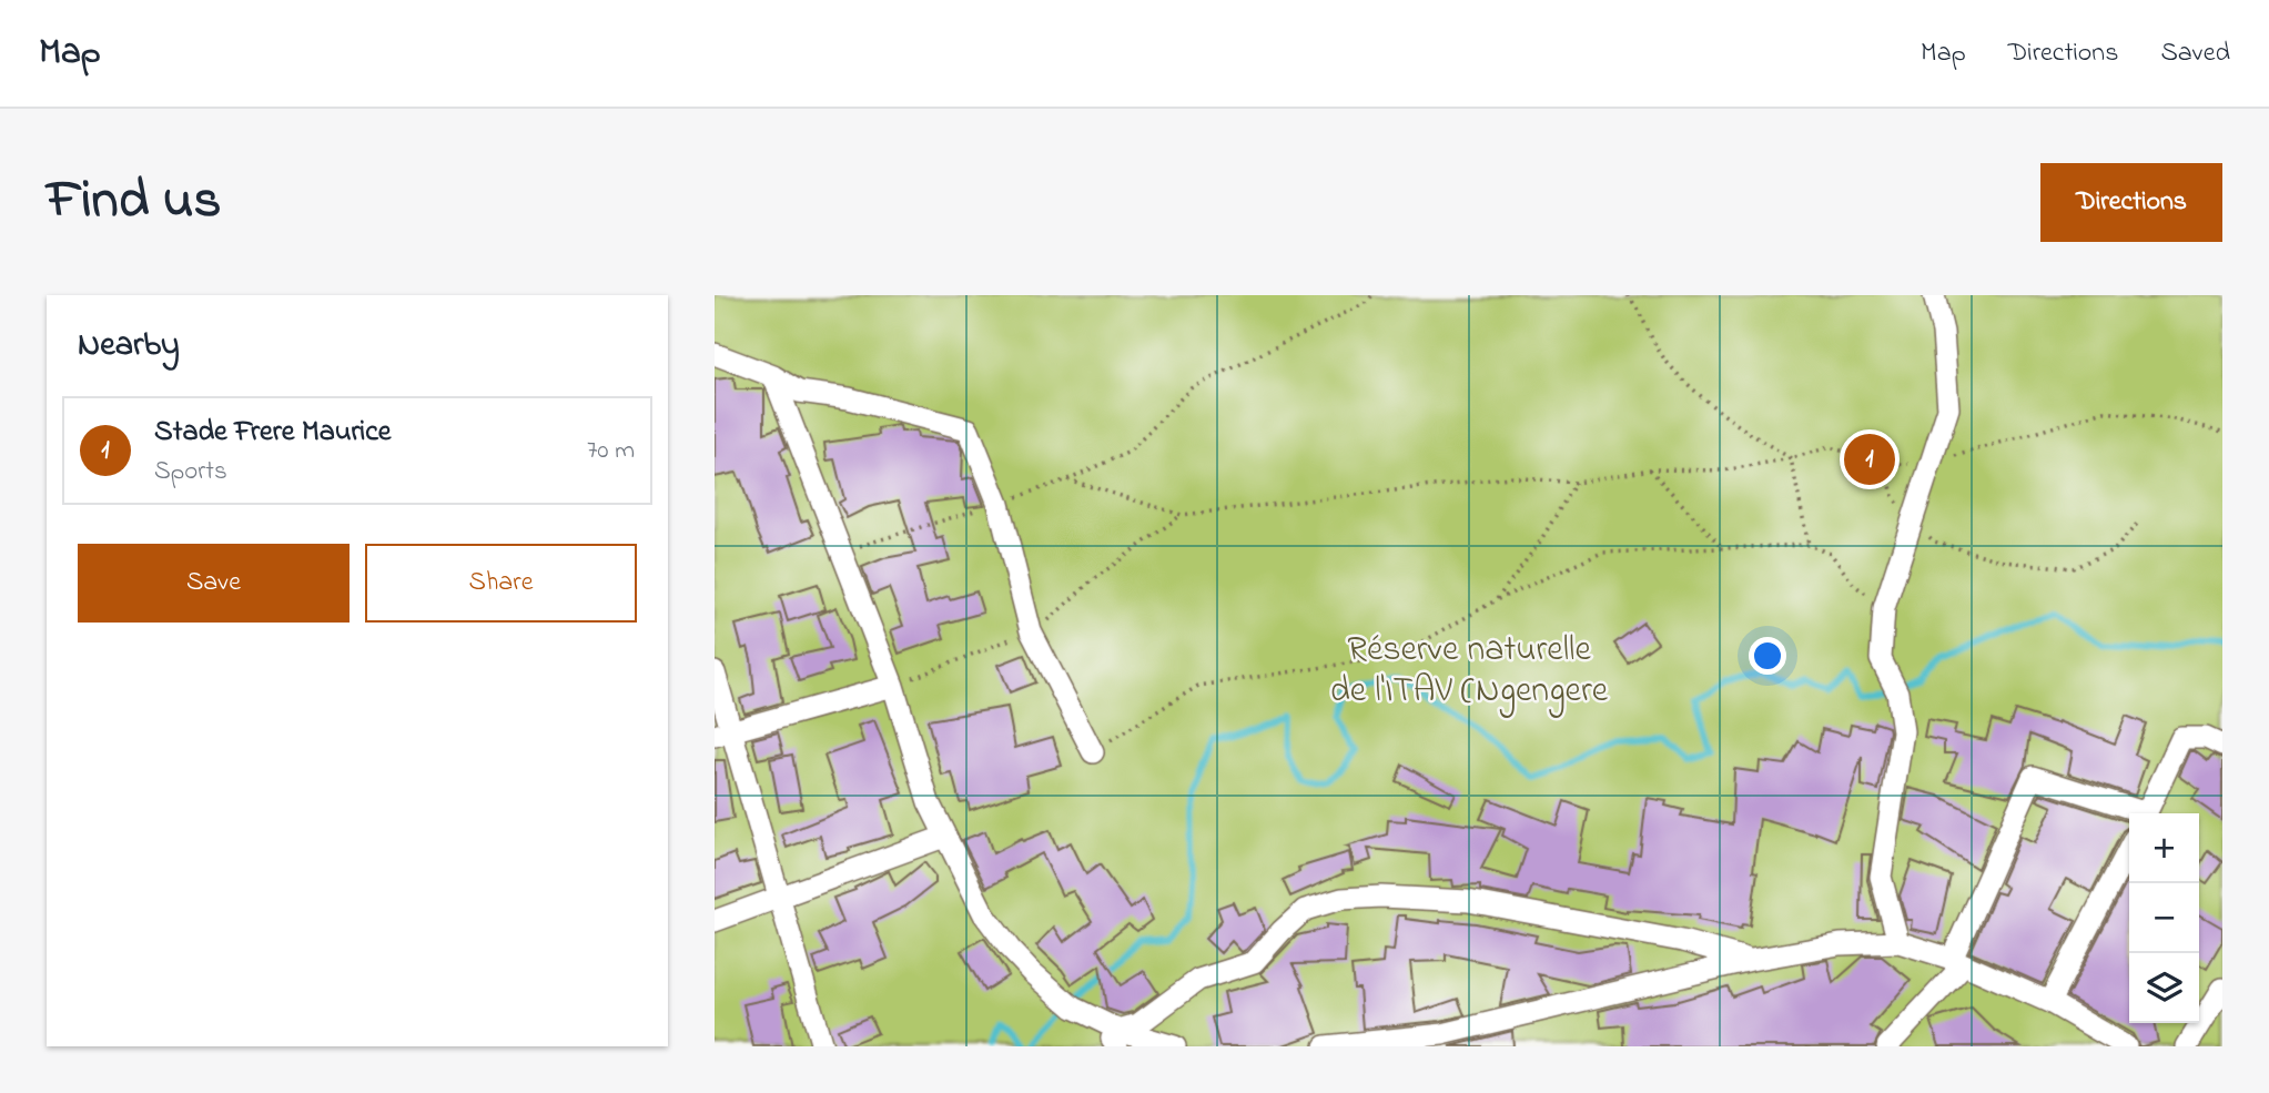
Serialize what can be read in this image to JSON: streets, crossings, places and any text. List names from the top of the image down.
{
  "parks": ["Réserve naturelle de l'ITAV (Ngengere"],
  "page": {
    "header": "Map",
    "nav": ["Map", "Directions", "Saved"],
    "title": "Find us",
    "buttons": [
      "Directions",
      ["Save", "Share"]
    ],
    "heading": "Nearby",
    "list": [
      {
        "mark": "1",
        "name": "Stade Frere Maurice",
        "note": "Sports",
        "value": "70 m"
      }
    ],
    "pins": "1",
    "map_buttons": ["+", "−"]
  }
}
